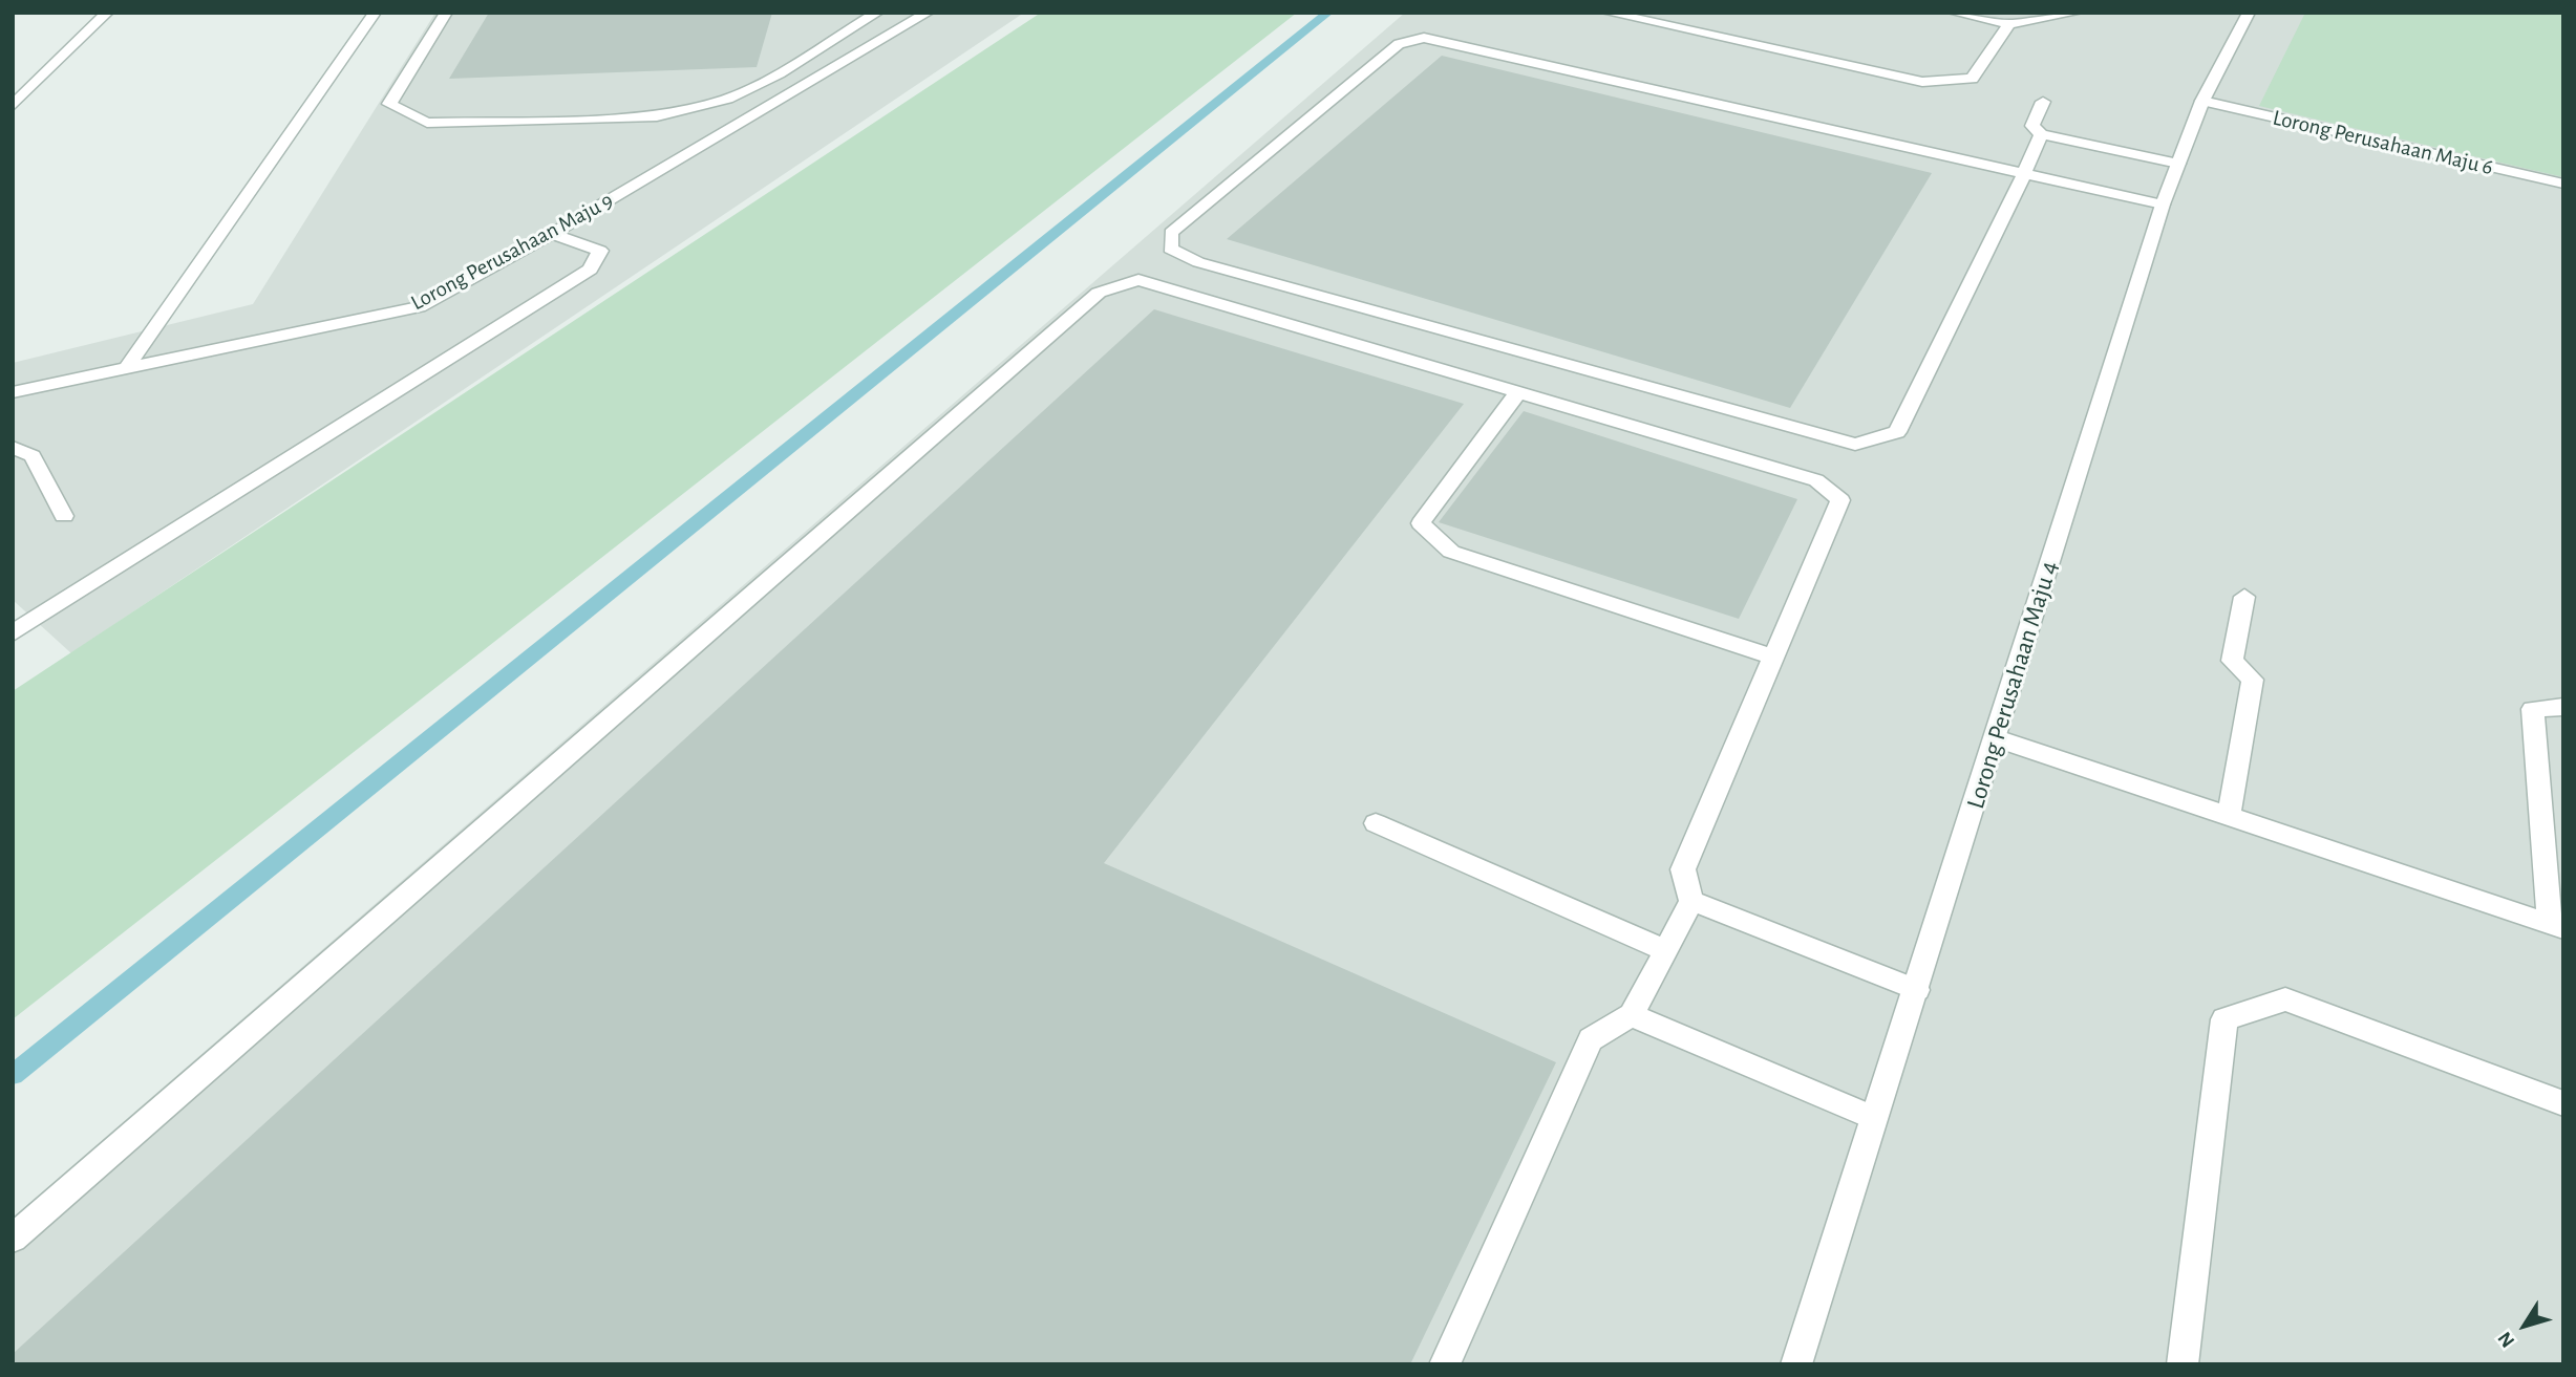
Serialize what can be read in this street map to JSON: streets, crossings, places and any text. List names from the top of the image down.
{
  "streets": {
    "street": ["Lorong Perusahaan Maju 6", "Lorong Perusahaan Maju 9", "Lorong Perusahaan Maju 4"]
  },
  "crossings": [
    ["Lorong Perusahaan Maju 6", "Lorong Perusahaan Maju 4"]
  ],
  "north": "bottom left"
}
